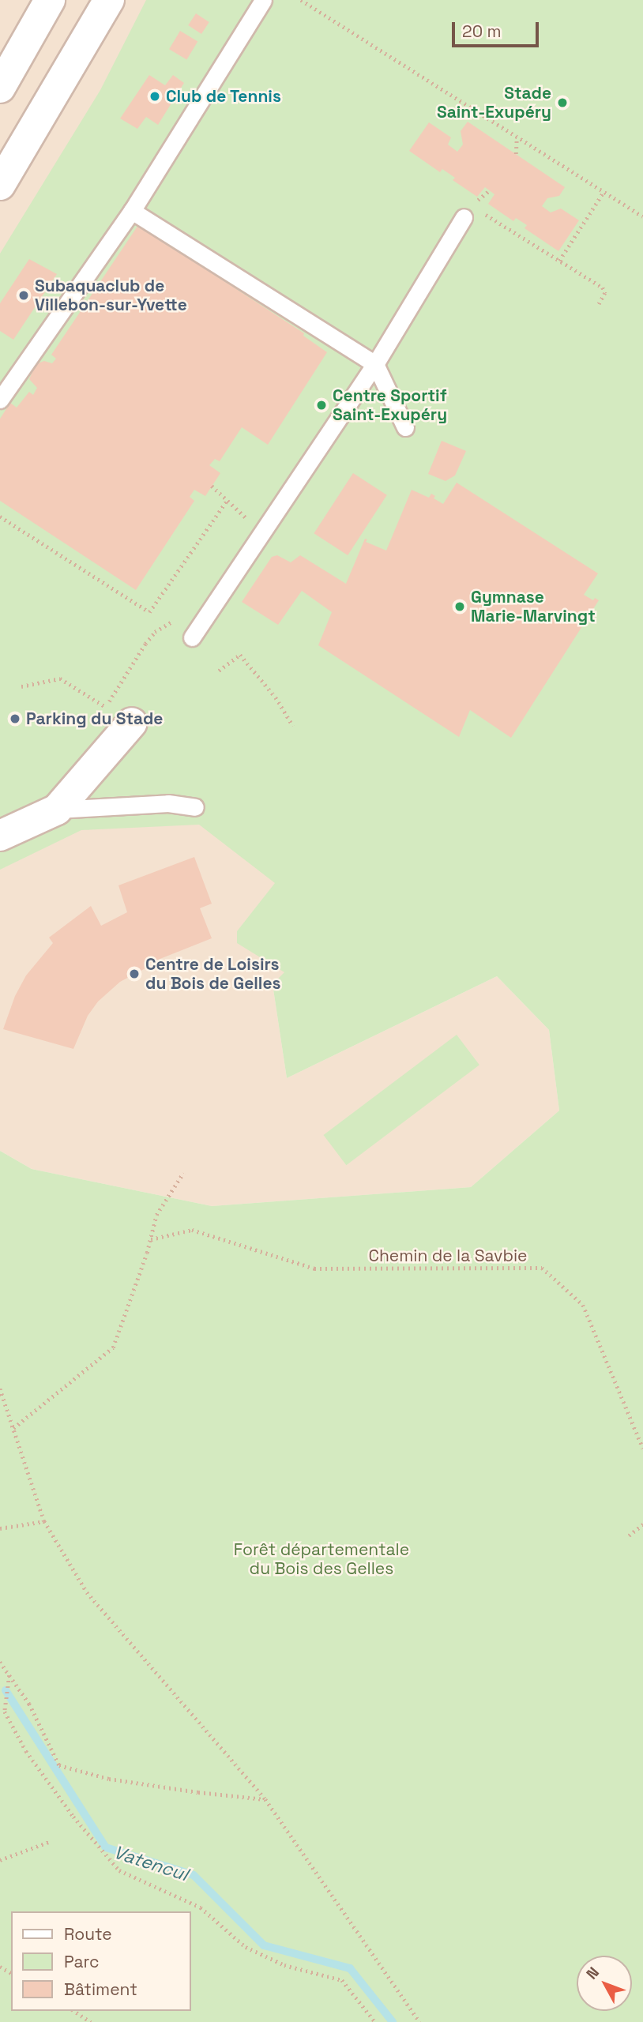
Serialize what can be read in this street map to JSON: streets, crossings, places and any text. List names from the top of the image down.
{
  "streets": {
    "path": ["Chemin de la Savbie"]
  },
  "water": ["Vatencul"],
  "parks": ["Forêt départementale du Bois des Gelles"],
  "places": [
    "Club de Tennis",
    "Stade Saint-Exupéry",
    "Subaquaclub de Villebon-sur-Yvette",
    "Centre Sportif Saint-Exupéry",
    "Gymnase Marie-Marvingt",
    "Parking du Stade",
    "Centre de Loisirs du Bois de Gelles"
  ],
  "legend": ["Route", "Parc", "Bâtiment"],
  "scale_bar": "20 m",
  "north": "top left"
}
